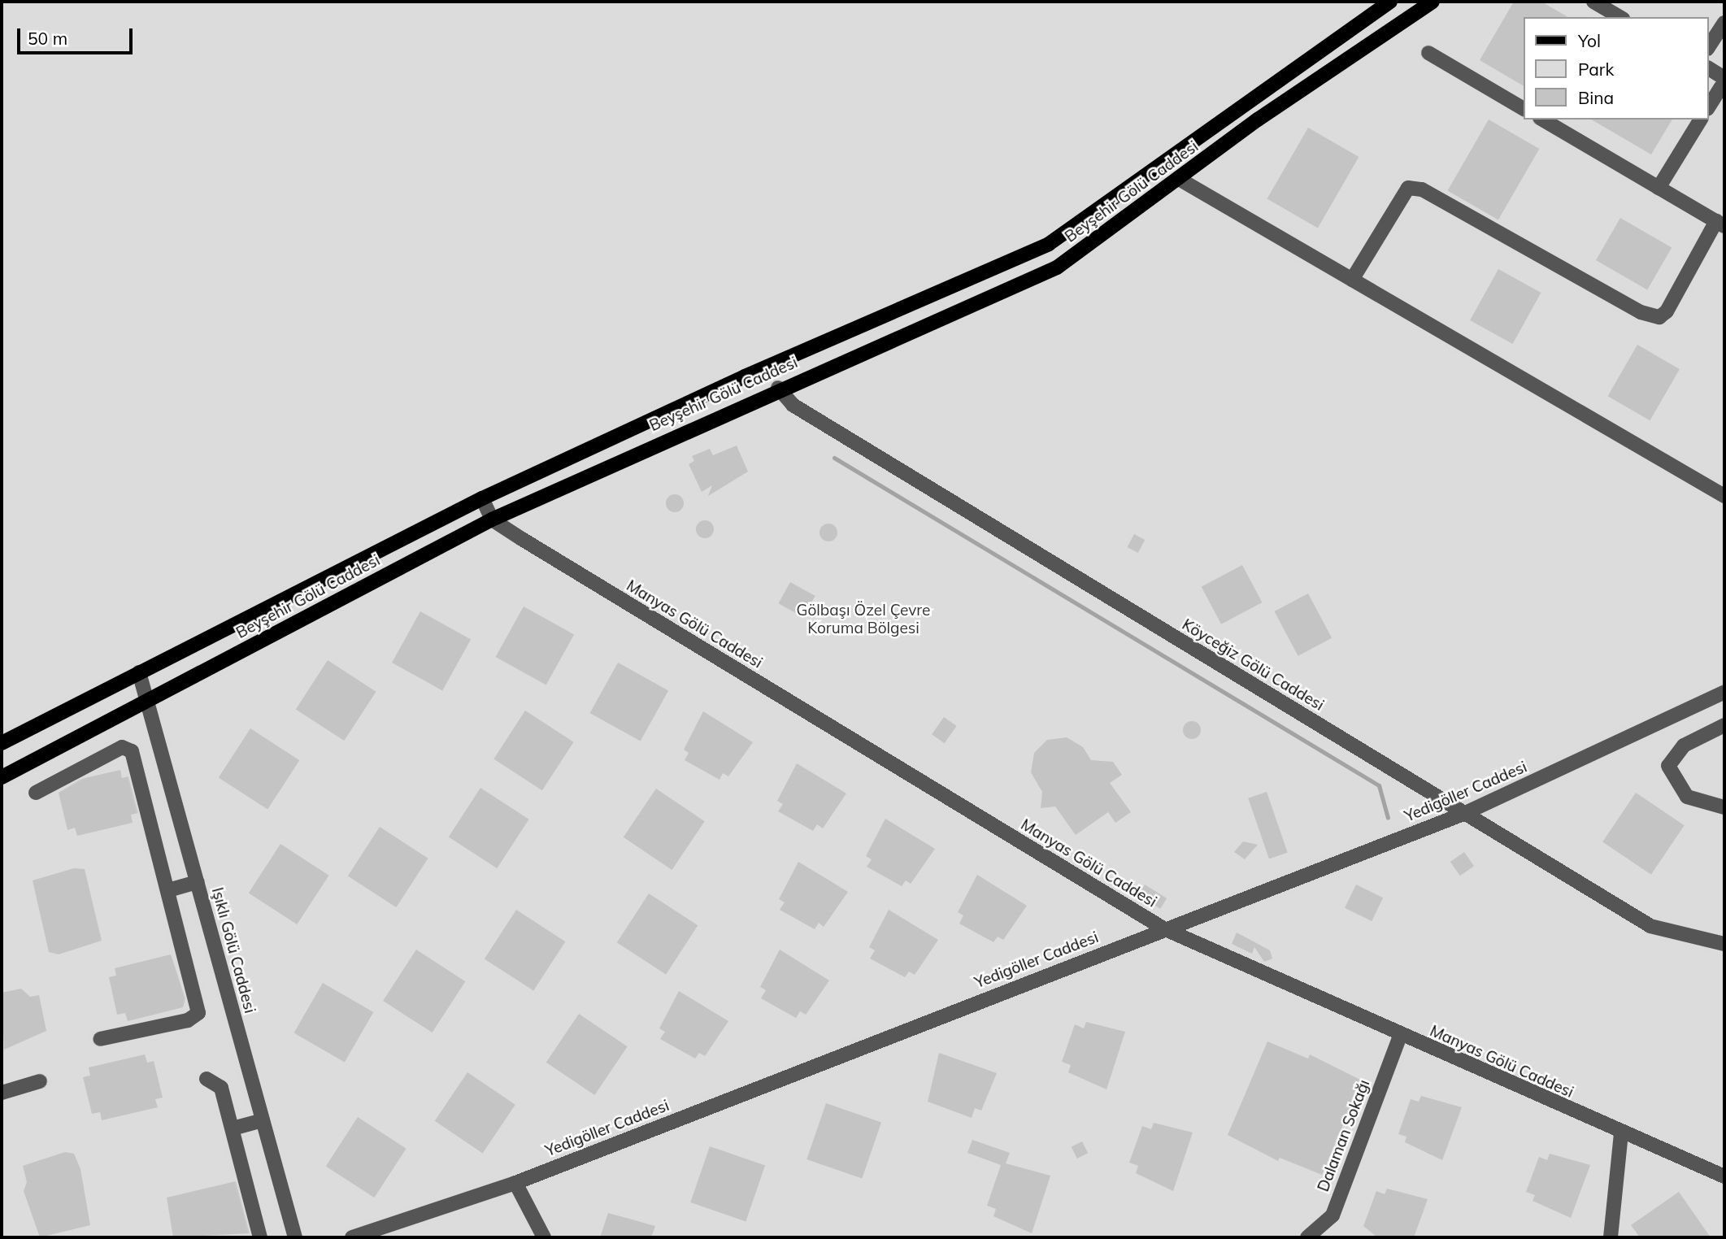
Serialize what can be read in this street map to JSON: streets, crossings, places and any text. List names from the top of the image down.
{
  "streets": {
    "main road": ["Beyşehir Gölü Caddesi"],
    "street": [
      "Manyas Gölü Caddesi",
      "Köyceğiz Gölü Caddesi",
      "Yedigöller Caddesi",
      "Işıklı Gölü Caddesi",
      "Dalaman Sokağı"
    ]
  },
  "crossings": [
    ["Beyşehir Gölü Caddesi", "Manyas Gölü Caddesi"],
    ["Beyşehir Gölü Caddesi", "Köyceğiz Gölü Caddesi"],
    ["Beyşehir Gölü Caddesi", "Işıklı Gölü Caddesi"],
    ["Manyas Gölü Caddesi", "Yedigöller Caddesi"],
    ["Manyas Gölü Caddesi", "Dalaman Sokağı"],
    ["Köyceğiz Gölü Caddesi", "Yedigöller Caddesi"]
  ],
  "parks": ["Gölbaşı Özel Çevre Koruma Bölgesi"],
  "legend": ["Yol", "Park", "Bina"],
  "scale_bar": "50 m"
}
